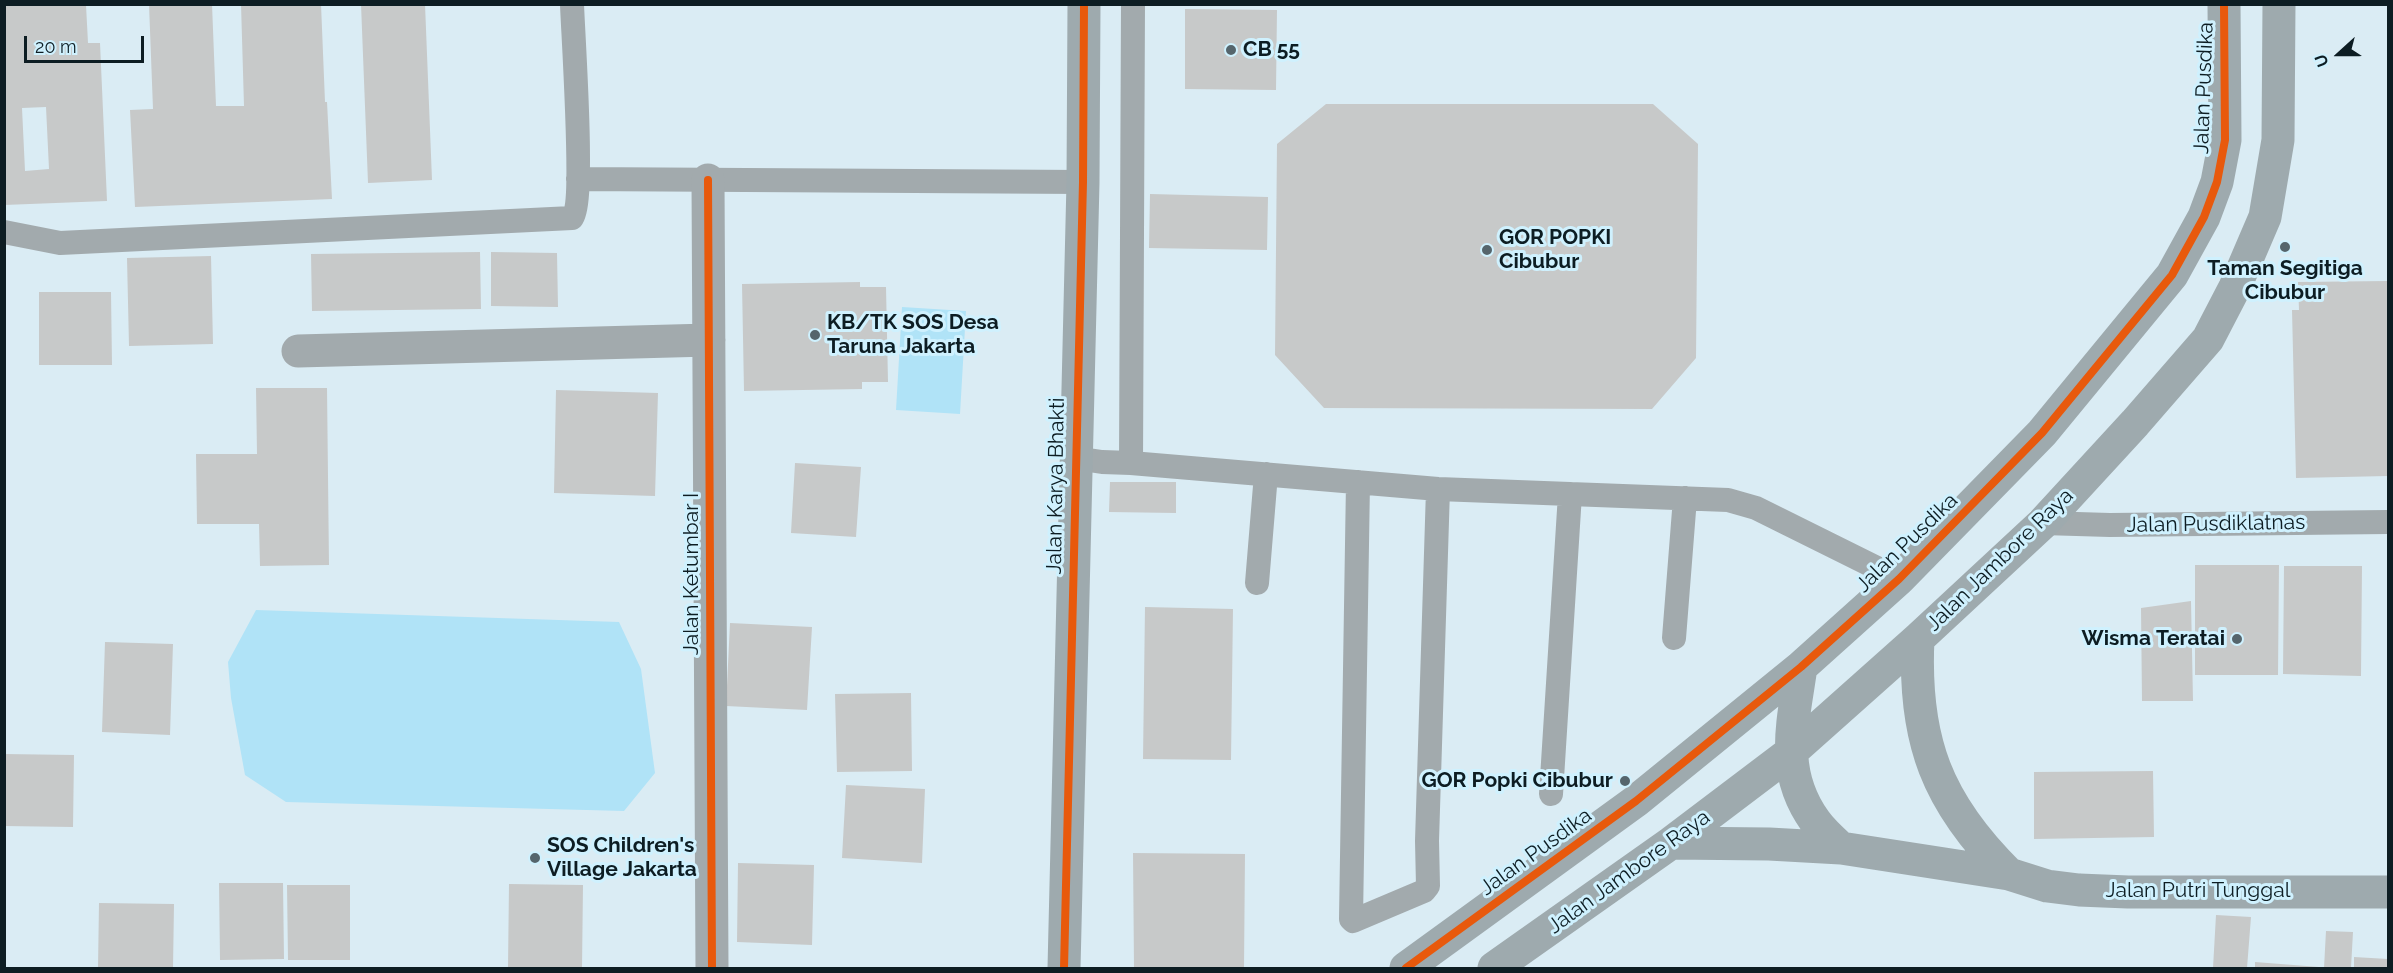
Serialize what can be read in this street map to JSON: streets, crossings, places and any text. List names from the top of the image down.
{
  "streets": {
    "street": [
      "Jalan Pusdika",
      "Jalan Karya Bhakti",
      "Jalan Jambore Raya",
      "Jalan Ketumbar I",
      "Jalan Putri Tunggal"
    ],
    "lane": ["Jalan Pusdiklatnas"]
  },
  "crossings": [
    ["Jalan Pusdiklatnas", "Jalan Jambore Raya"],
    ["Jalan Jambore Raya", "Jalan Putri Tunggal"]
  ],
  "places": [
    "CB 55",
    "Taman Segitiga Cibubur",
    "GOR POPKI Cibubur",
    "KB/TK SOS Desa Taruna Jakarta",
    "Wisma Teratai",
    "GOR Popki Cibubur",
    "SOS Children's Village Jakarta"
  ],
  "scale_bar": "20 m",
  "north": "left"
}
